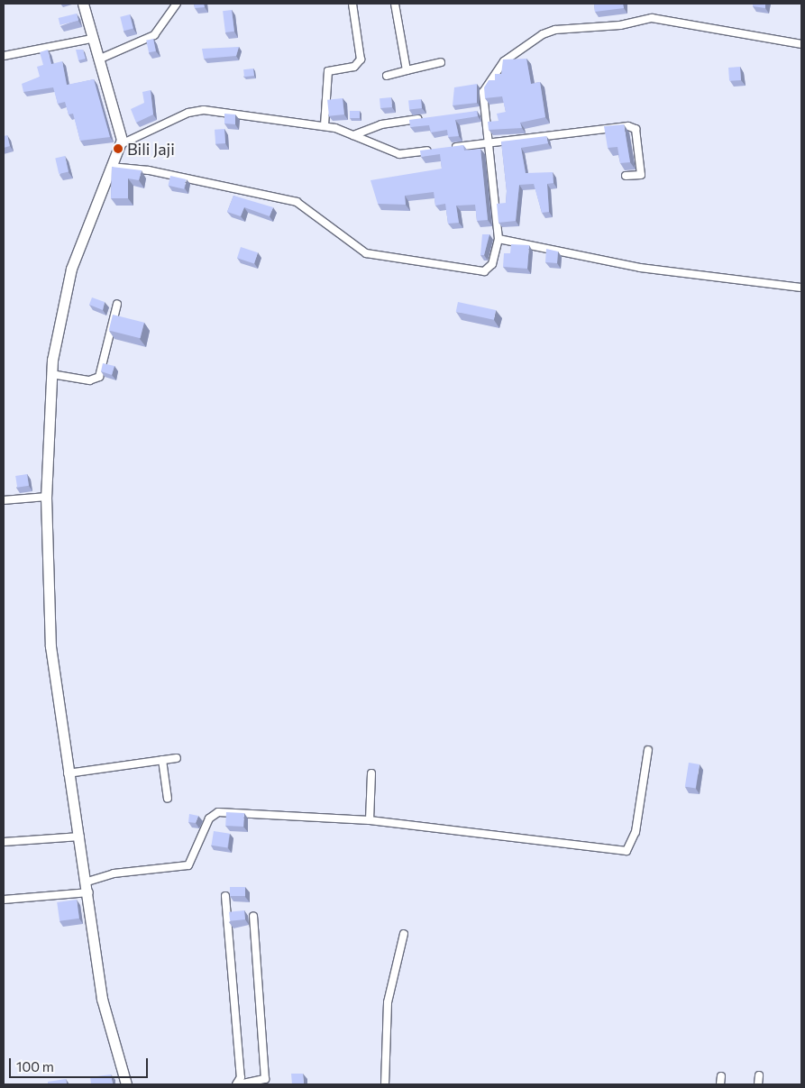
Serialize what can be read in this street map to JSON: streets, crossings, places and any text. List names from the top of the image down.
{
  "places": ["Bili Jaji"],
  "scale_bar": "100 m"
}
